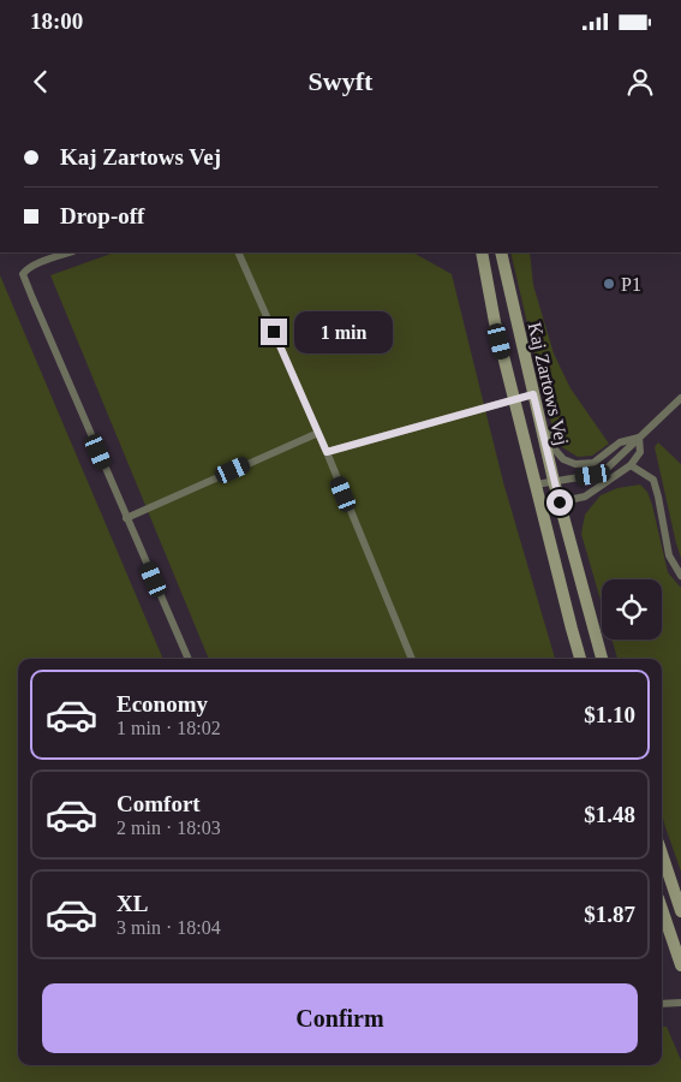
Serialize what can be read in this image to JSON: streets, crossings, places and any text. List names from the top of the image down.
{
  "streets": {
    "street": ["Kaj Zartows Vej"]
  },
  "places": ["P1"],
  "page": {
    "status": "18:00",
    "header": "Swyft",
    "banner": ["Kaj Zartows Vej", "Drop-off"],
    "bubble": "1 min",
    "list": [
      {
        "name": "Economy",
        "note": "1 min · 18:02",
        "value": "$1.10"
      },
      {
        "name": "Comfort",
        "note": "2 min · 18:03",
        "value": "$1.48"
      },
      {
        "name": "XL",
        "note": "3 min · 18:04",
        "value": "$1.87"
      }
    ],
    "buttons": "Confirm"
  }
}
